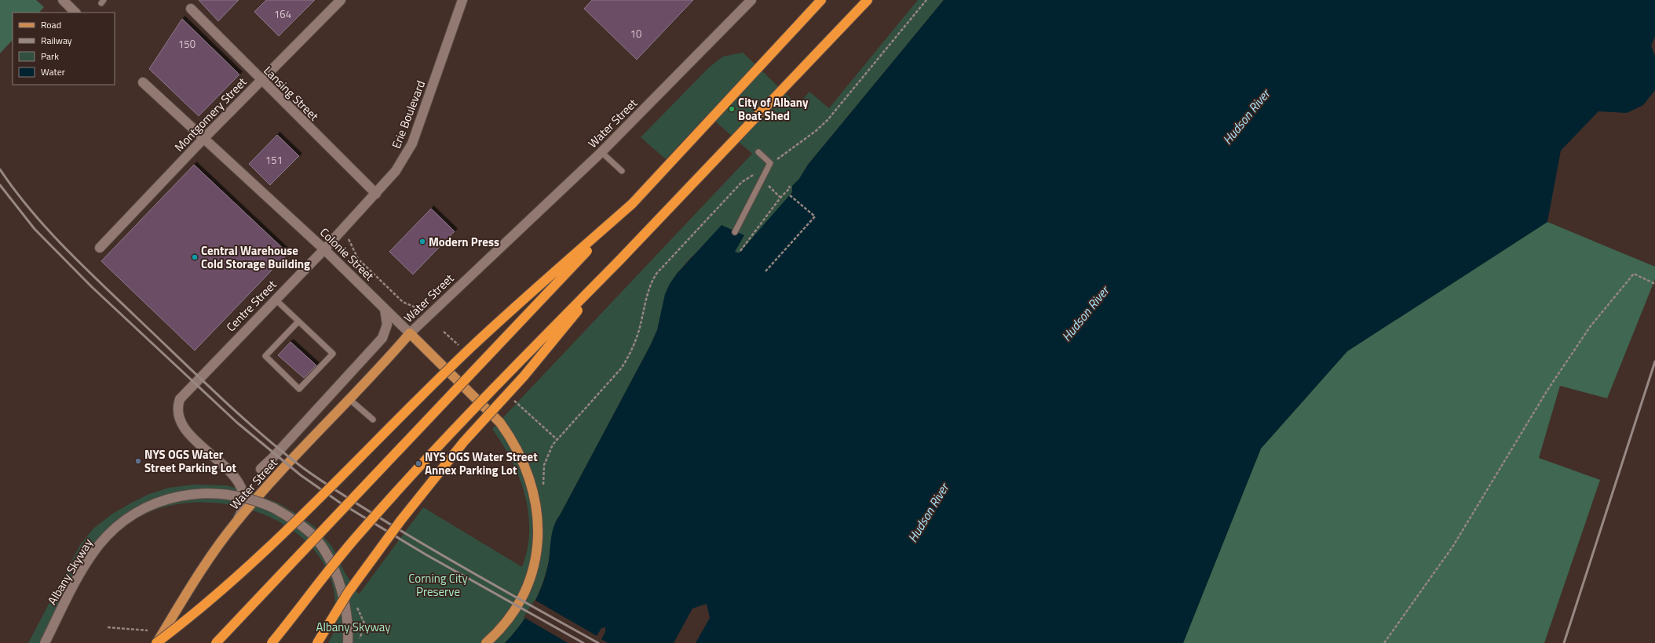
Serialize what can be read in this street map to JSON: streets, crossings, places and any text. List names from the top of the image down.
{
  "streets": {
    "main road": ["Water Street", "Colonie Street"],
    "street": [
      "Lansing Street",
      "Montgomery Street",
      "Erie Boulevard",
      "Centre Street",
      "Albany Skyway"
    ]
  },
  "crossings": [
    ["Lansing Street", "Montgomery Street"],
    ["Lansing Street", "Erie Boulevard"],
    ["Montgomery Street", "Colonie Street"],
    ["Erie Boulevard", "Colonie Street"],
    ["Erie Boulevard", "Centre Street"],
    ["Water Street", "Colonie Street"],
    ["Water Street", "Centre Street"],
    ["Colonie Street", "Centre Street"]
  ],
  "water": ["Hudson River"],
  "parks": ["Corning City Preserve", "Albany Skyway"],
  "places": [
    "City of Albany Boat Shed",
    "Modern Press",
    "Central Warehouse Cold Storage Building",
    "NYS OGS Water Street Parking Lot",
    "NYS OGS Water Street Annex Parking Lot"
  ],
  "house_numbers": [
    "164",
    "10",
    "150",
    "151"
  ],
  "legend": [
    "Road",
    "Railway",
    "Park",
    "Water"
  ]
}
